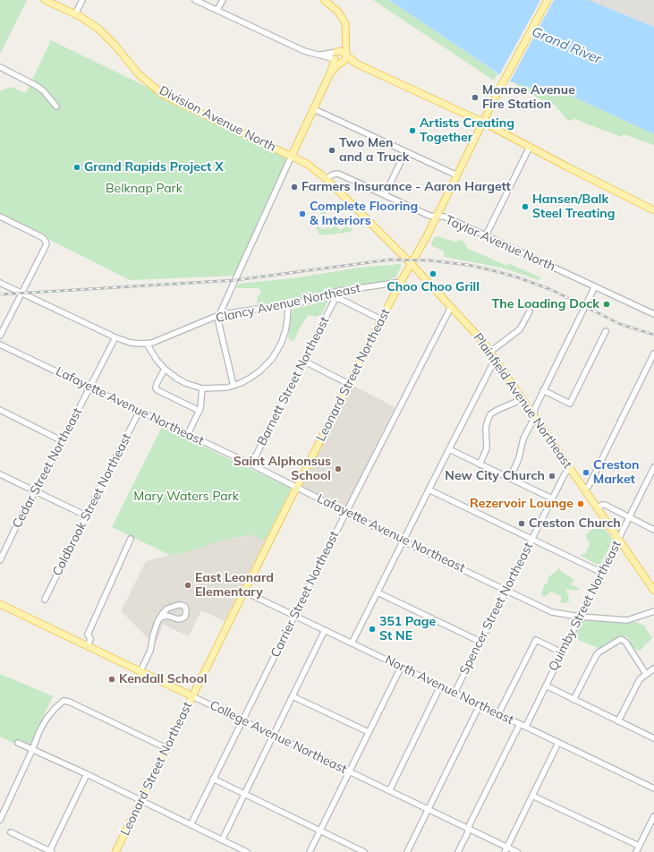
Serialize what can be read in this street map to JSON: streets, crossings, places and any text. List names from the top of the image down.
{
  "streets": {
    "main road": [
      "Division Avenue North",
      "Leonard Street Northeast",
      "Plainfield Avenue Northeast",
      "College Avenue Northeast"
    ],
    "street": [
      "Taylor Avenue North",
      "Clancy Avenue Northeast",
      "Barnett Street Northeast",
      "Lafayette Avenue Northeast",
      "Cedar Street Northeast",
      "Coldbrook Street Northeast",
      "Carrier Street Northeast",
      "Quimby Street Northeast",
      "Spencer Street Northeast",
      "North Avenue Northeast"
    ]
  },
  "crossings": [
    ["Division Avenue North", "Plainfield Avenue Northeast"],
    ["Taylor Avenue North", "Leonard Street Northeast"],
    ["Taylor Avenue North", "Plainfield Avenue Northeast"],
    ["Clancy Avenue Northeast", "Leonard Street Northeast"],
    ["Clancy Avenue Northeast", "Cedar Street Northeast"],
    ["Leonard Street Northeast", "Barnett Street Northeast"],
    ["Leonard Street Northeast", "Plainfield Avenue Northeast"],
    ["Leonard Street Northeast", "Lafayette Avenue Northeast"],
    ["Leonard Street Northeast", "North Avenue Northeast"],
    ["Leonard Street Northeast", "College Avenue Northeast"],
    ["Barnett Street Northeast", "Lafayette Avenue Northeast"],
    ["Plainfield Avenue Northeast", "Carrier Street Northeast"],
    ["Plainfield Avenue Northeast", "Quimby Street Northeast"],
    ["Plainfield Avenue Northeast", "Spencer Street Northeast"],
    ["Lafayette Avenue Northeast", "Cedar Street Northeast"],
    ["Lafayette Avenue Northeast", "Coldbrook Street Northeast"],
    ["Lafayette Avenue Northeast", "Carrier Street Northeast"],
    ["Lafayette Avenue Northeast", "Quimby Street Northeast"],
    ["Lafayette Avenue Northeast", "Spencer Street Northeast"],
    ["Carrier Street Northeast", "North Avenue Northeast"],
    ["Carrier Street Northeast", "College Avenue Northeast"],
    ["Quimby Street Northeast", "North Avenue Northeast"],
    ["Spencer Street Northeast", "North Avenue Northeast"]
  ],
  "water": ["Grand River"],
  "parks": ["Belknap Park", "Mary Waters Park"],
  "places": [
    "Monroe Avenue Fire Station",
    "Artists Creating Together",
    "Two Men and a Truck",
    "Grand Rapids Project X",
    "Farmers Insurance - Aaron Hargett",
    "Hansen/Balk Steel Treating",
    "Complete Flooring & Interiors",
    "Choo Choo Grill",
    "The Loading Dock",
    "Saint Alphonsus School",
    "Creston Market",
    "New City Church",
    "Rezervoir Lounge",
    "Creston Church",
    "East Leonard Elementary",
    "351 Page St NE",
    "Kendall School"
  ]
}
